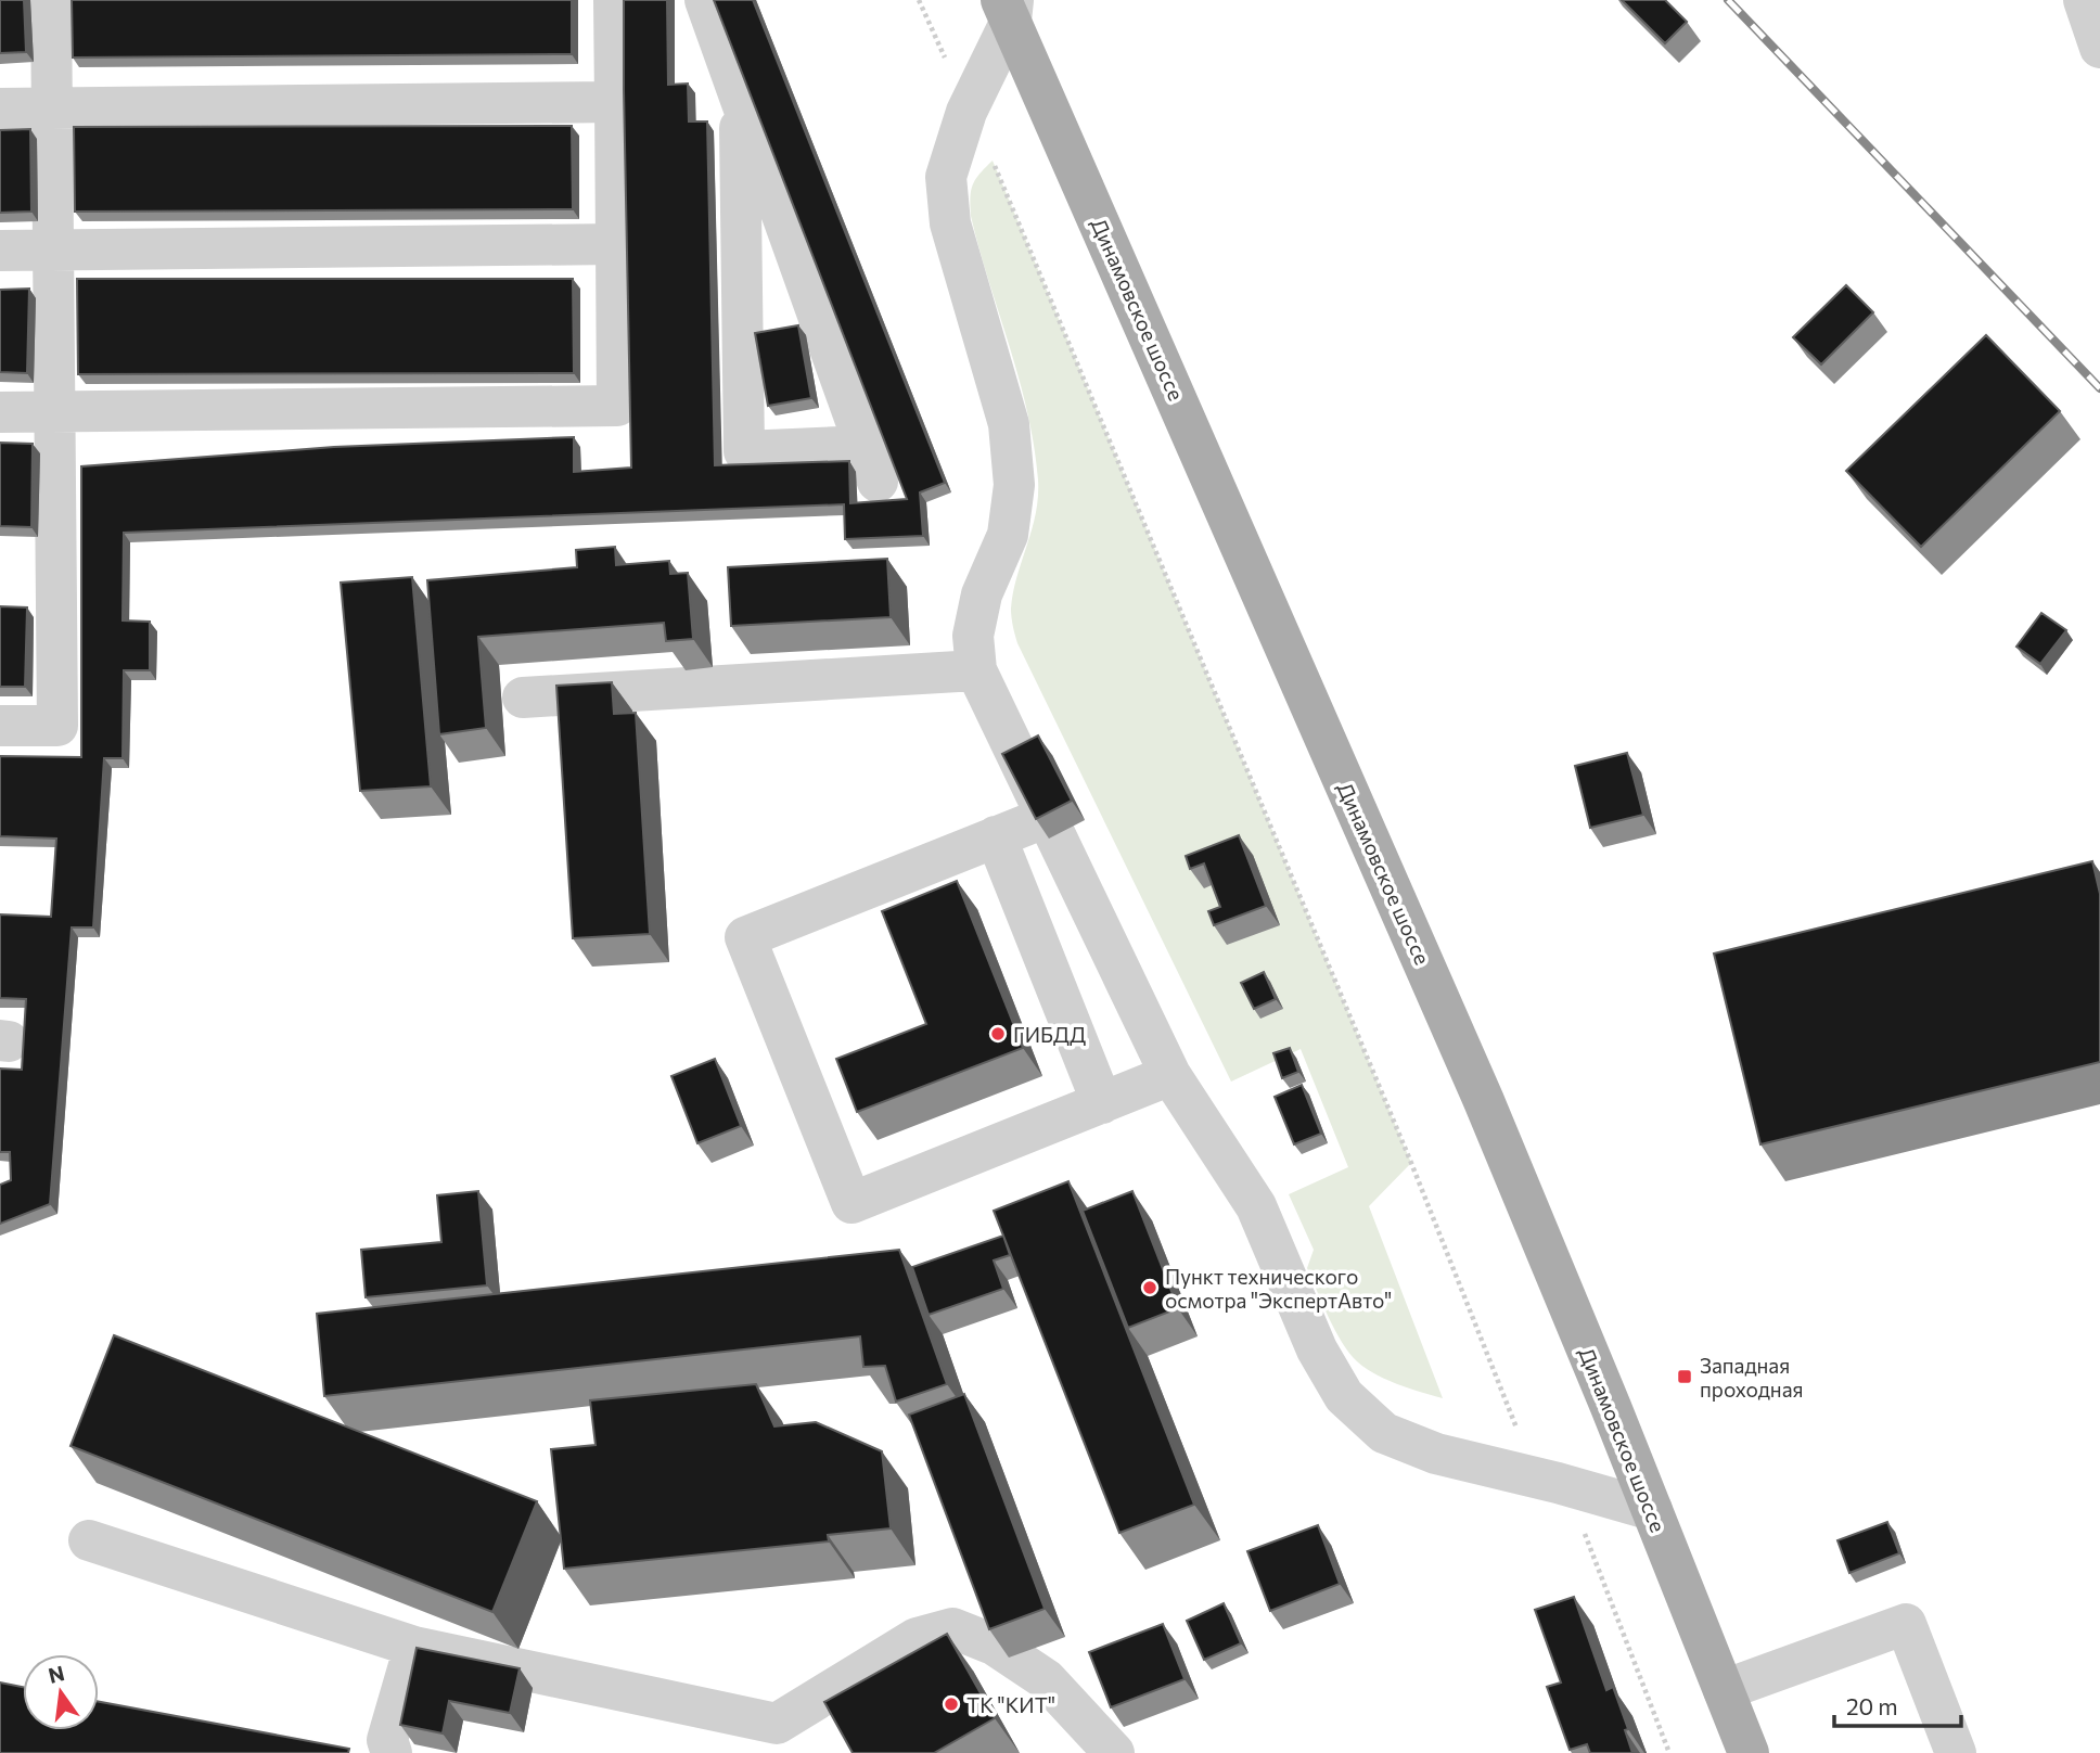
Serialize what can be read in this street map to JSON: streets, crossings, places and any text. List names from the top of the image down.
{
  "streets": {
    "main road": ["Динамовское шоссе"]
  },
  "places": {
    "other": ["ГИБДД", "Пункт технического осмотра \"ЭкспертАвто\"", "ТК \"КИТ\""],
    "transit": ["Западная проходная"]
  },
  "scale_bar": "20 m",
  "north": "top"
}
